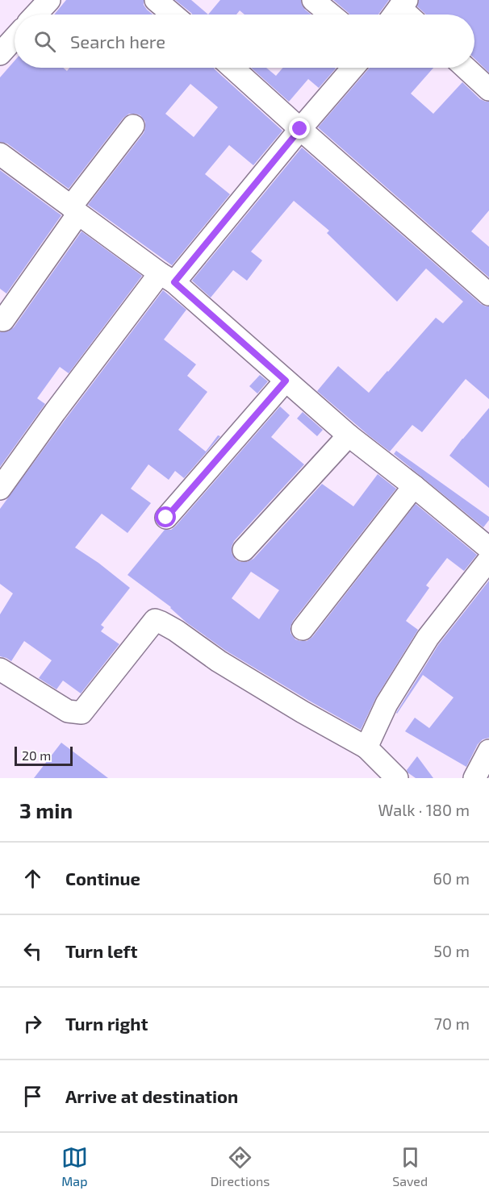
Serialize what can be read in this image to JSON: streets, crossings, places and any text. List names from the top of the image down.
{
  "scale_bar": "20 m",
  "page": {
    "search": "Search here",
    "scale": "20 m",
    "heading": ["3 min", "Walk · 180 m"],
    "list": [
      ["Continue", "60 m"],
      ["Turn left", "50 m"],
      ["Turn right", "70 m"],
      "Arrive at destination"
    ],
    "nav": ["Map", "Directions", "Saved"]
  }
}
